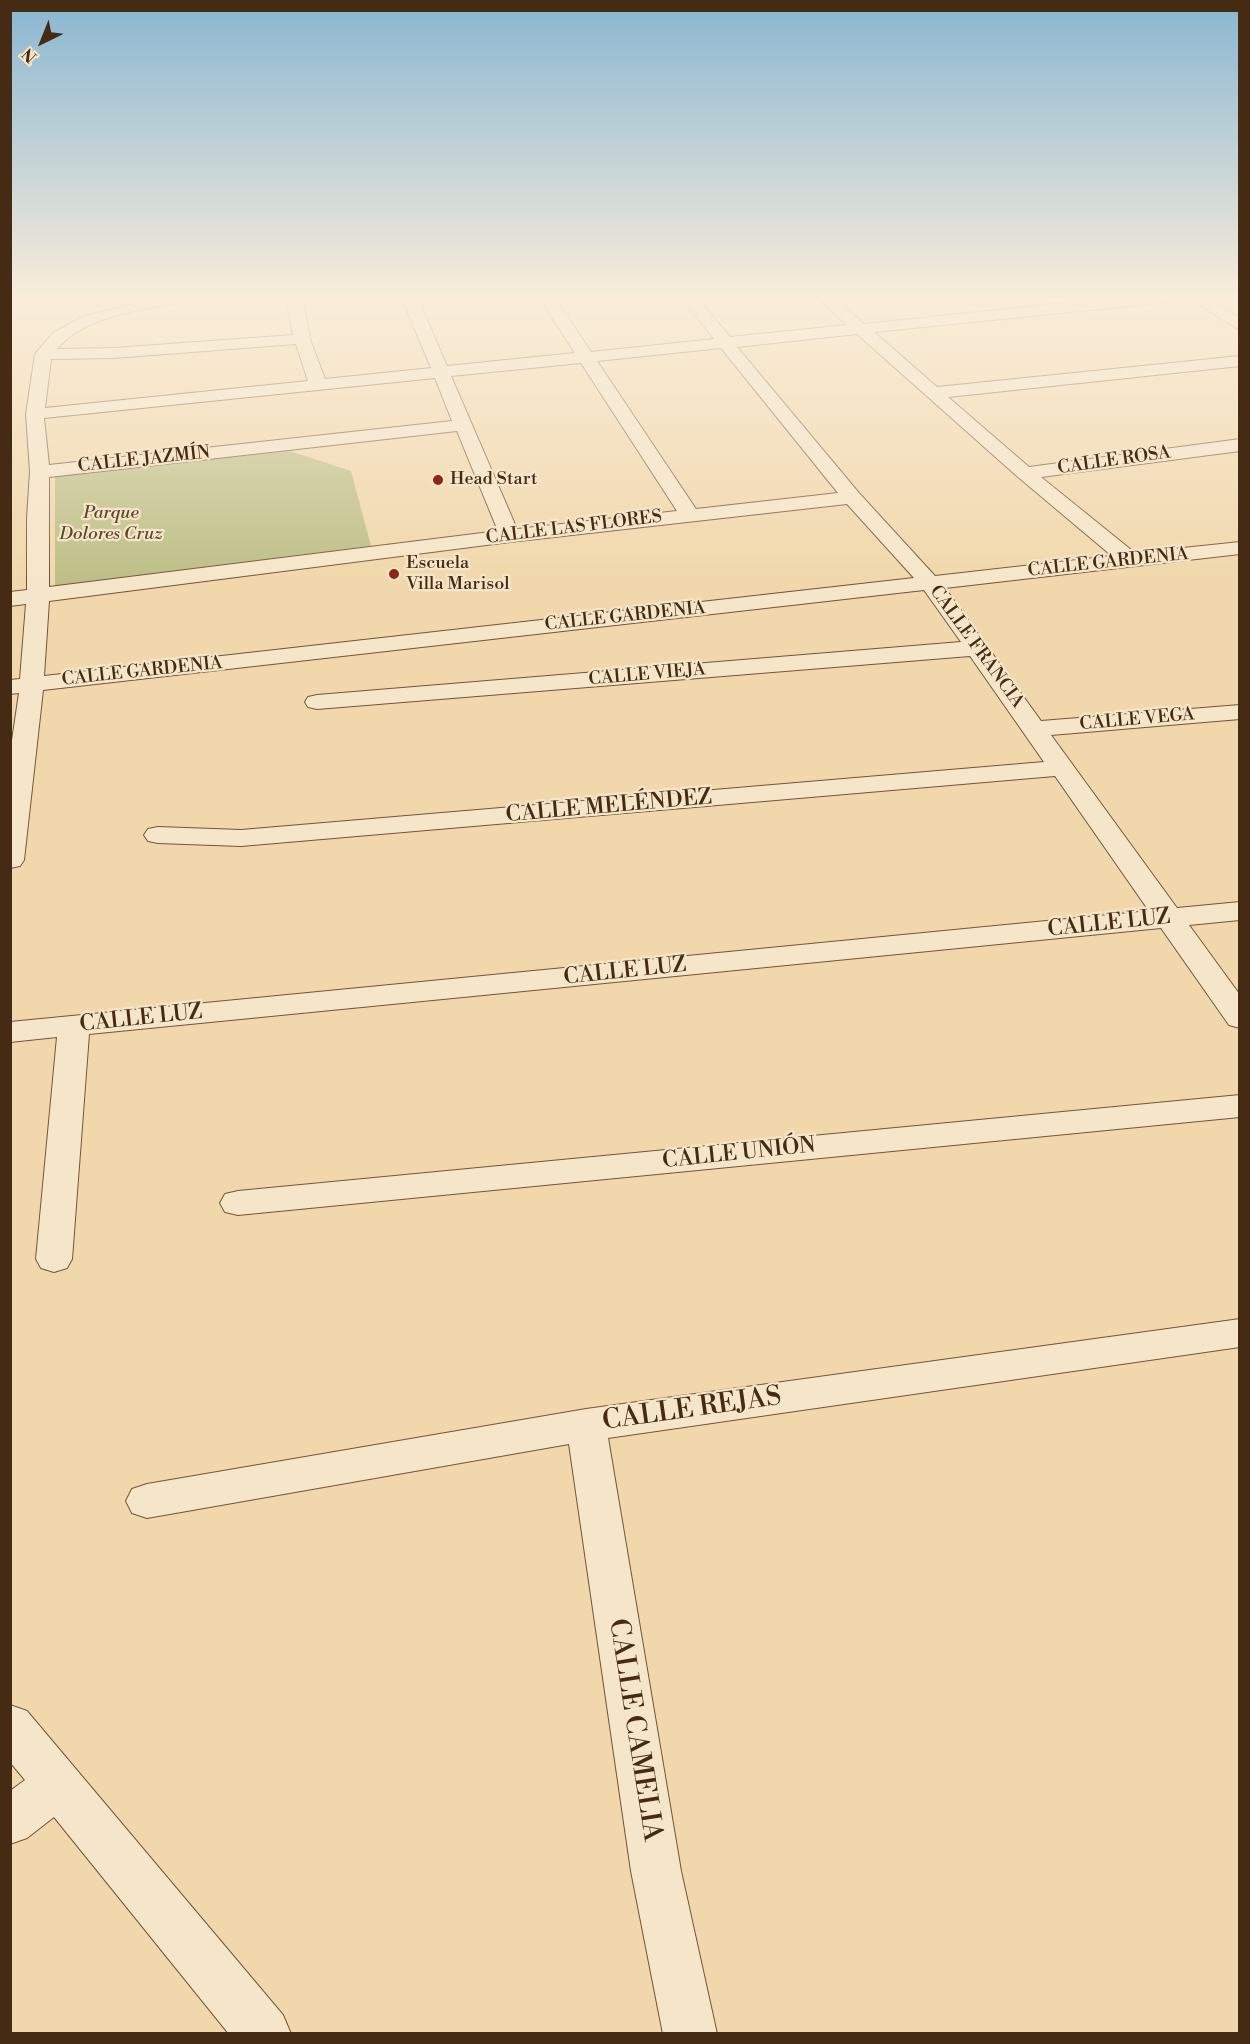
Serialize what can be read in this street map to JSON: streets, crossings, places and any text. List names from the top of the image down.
{
  "streets": {
    "street": [
      "CALLE JAZMÍN",
      "CALLE ROSA",
      "CALLE LAS FLORES",
      "CALLE GARDENIA",
      "CALLE FRANCIA",
      "CALLE VIEJA",
      "CALLE VEGA",
      "CALLE MELÉNDEZ",
      "CALLE LUZ",
      "CALLE UNIÓN",
      "CALLE REJAS",
      "CALLE CAMELIA"
    ]
  },
  "crossings": [
    ["CALLE LAS FLORES", "CALLE FRANCIA"],
    ["CALLE GARDENIA", "CALLE FRANCIA"],
    ["CALLE FRANCIA", "CALLE VIEJA"],
    ["CALLE FRANCIA", "CALLE VEGA"],
    ["CALLE FRANCIA", "CALLE MELÉNDEZ"],
    ["CALLE FRANCIA", "CALLE LUZ"],
    ["CALLE REJAS", "CALLE CAMELIA"]
  ],
  "parks": ["Parque Dolores Cruz"],
  "places": ["Head Start", "Escuela Villa Marisol"],
  "north": "bottom left"
}
